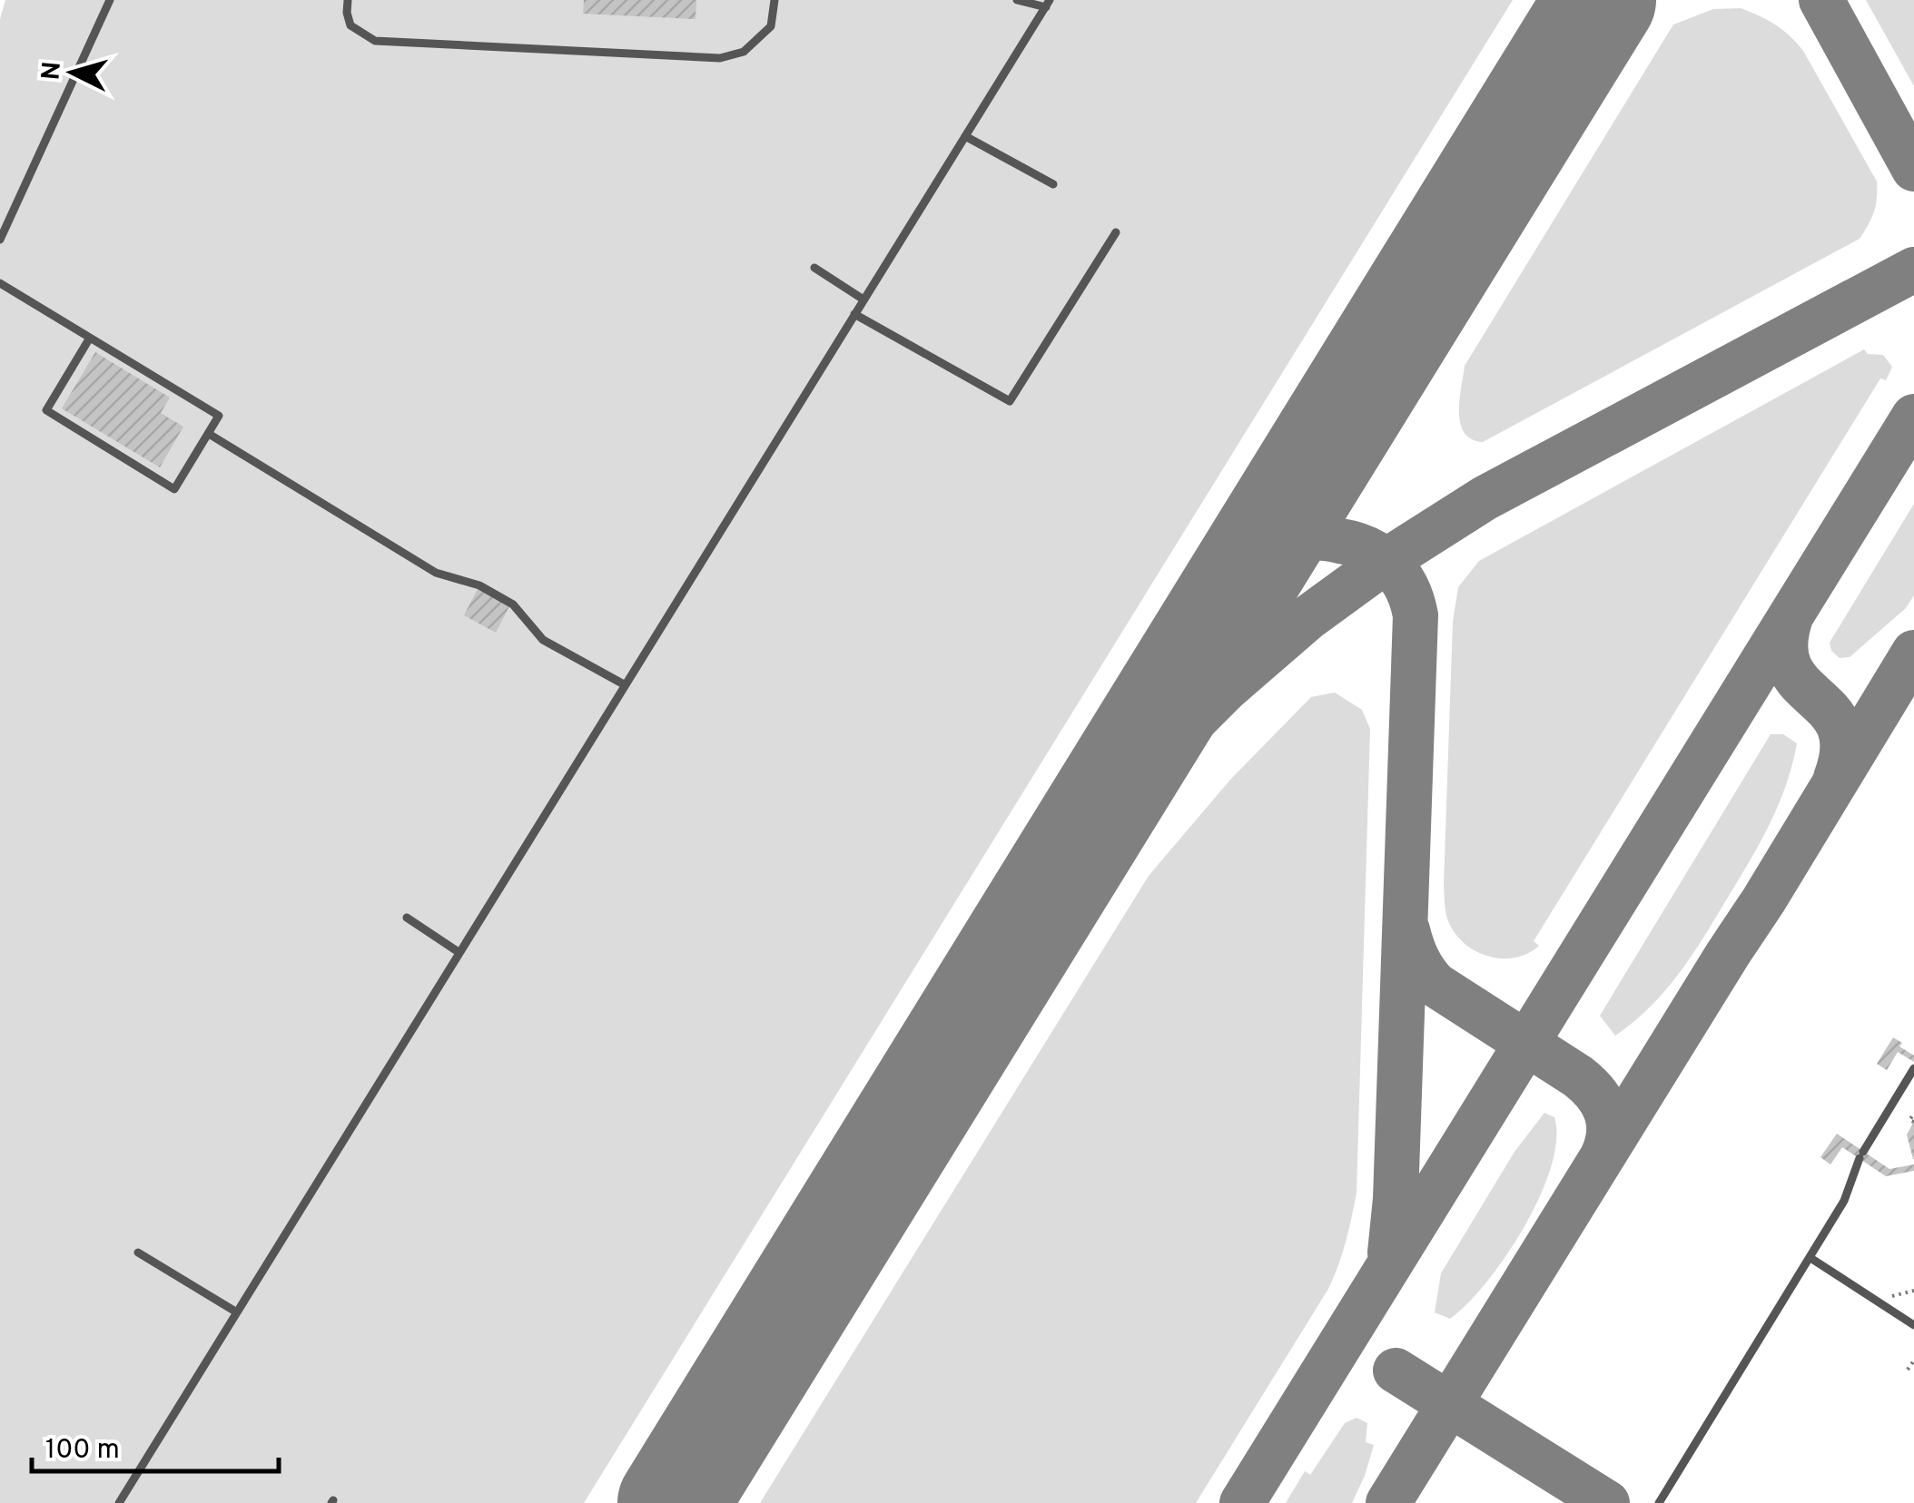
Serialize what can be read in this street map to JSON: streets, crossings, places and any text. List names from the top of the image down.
{
  "scale_bar": "100 m",
  "north": "left"
}
